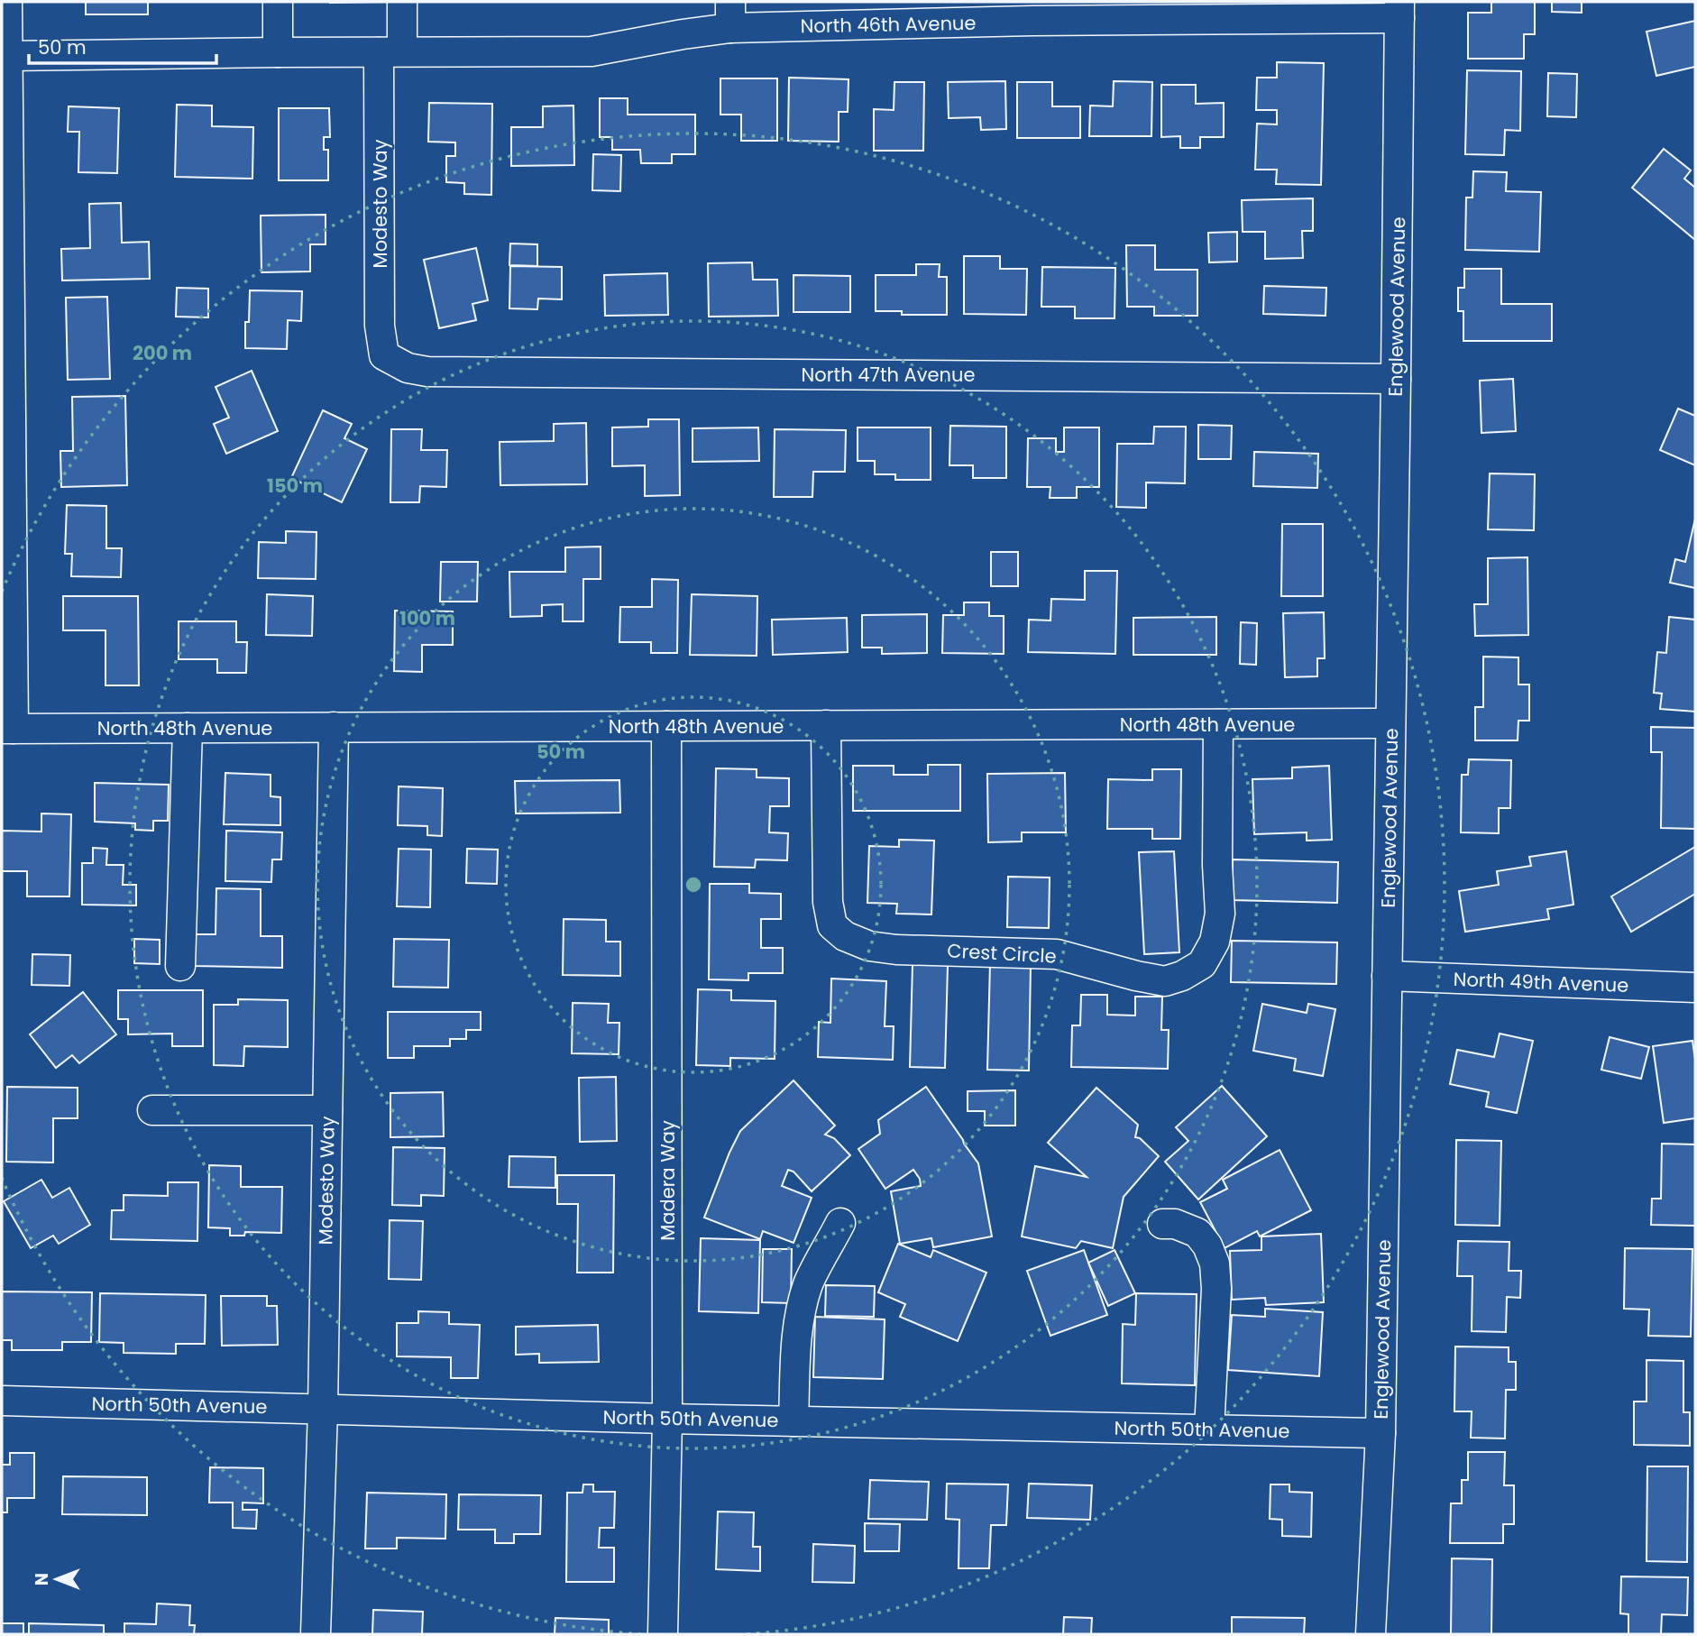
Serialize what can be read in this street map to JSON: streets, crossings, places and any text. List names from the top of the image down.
{
  "streets": {
    "street": [
      "North 46th Avenue",
      "Modesto Way",
      "Englewood Avenue",
      "North 47th Avenue",
      "North 48th Avenue",
      "Crest Circle",
      "North 49th Avenue",
      "Madera Way",
      "North 50th Avenue"
    ]
  },
  "crossings": [
    ["North 46th Avenue", "Modesto Way"],
    ["North 46th Avenue", "Englewood Avenue"],
    ["Modesto Way", "North 47th Avenue"],
    ["Modesto Way", "North 48th Avenue"],
    ["Modesto Way", "North 50th Avenue"],
    ["Englewood Avenue", "North 47th Avenue"],
    ["Englewood Avenue", "North 48th Avenue"],
    ["Englewood Avenue", "North 49th Avenue"],
    ["Englewood Avenue", "North 50th Avenue"],
    ["North 48th Avenue", "Crest Circle"],
    ["North 48th Avenue", "Madera Way"],
    ["Madera Way", "North 50th Avenue"]
  ],
  "scale_bar": "50 m",
  "north": "left",
  "rings": [
    "200 m",
    "150 m",
    "100 m",
    "50 m"
  ]
}
